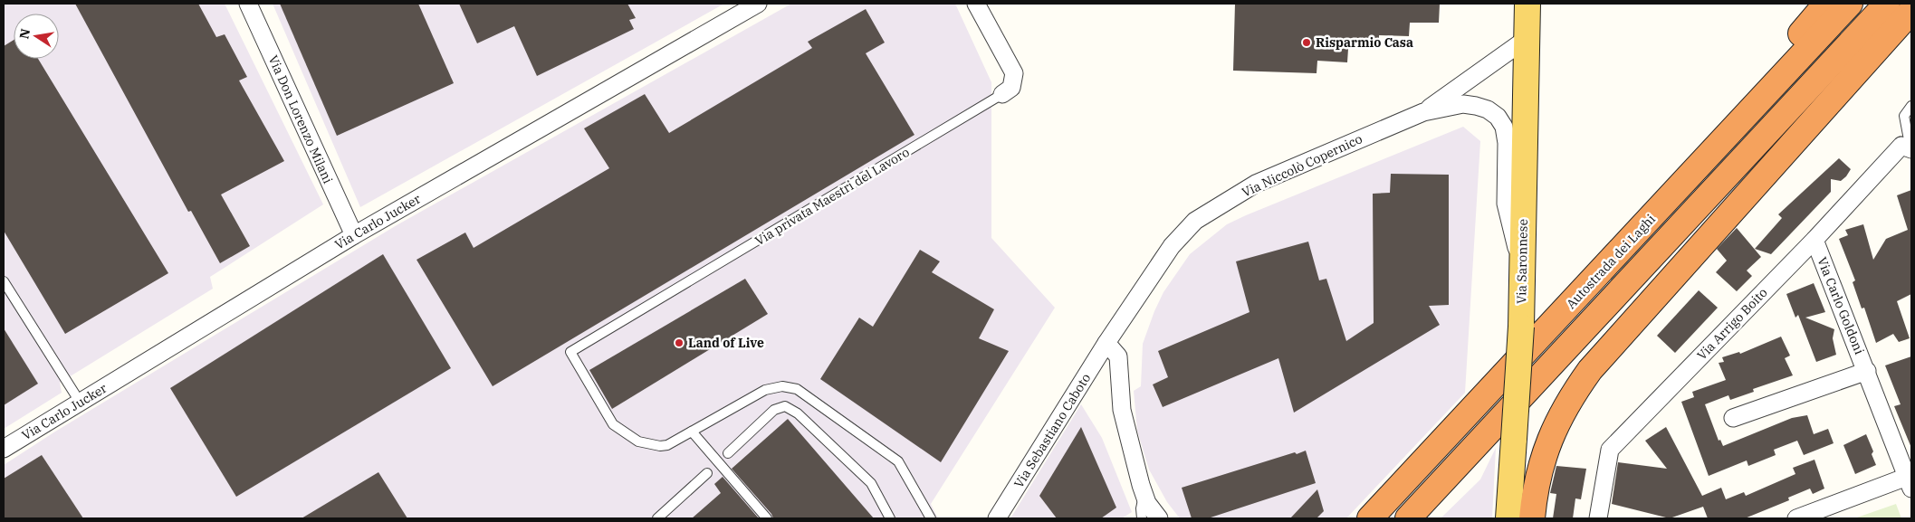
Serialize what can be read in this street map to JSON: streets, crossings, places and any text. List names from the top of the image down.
{
  "streets": {
    "highway": ["Autostrada dei Laghi"],
    "main road": ["Via Saronnese"],
    "street": [
      "Via Don Lorenzo Milani",
      "Via Niccolò Copernico",
      "Via privata Maestri del Lavoro",
      "Via Carlo Jucker",
      "Via Carlo Goldoni",
      "Via Arrigo Boito",
      "Via Sebastiano Caboto"
    ]
  },
  "crossings": [
    ["Via Don Lorenzo Milani", "Via Carlo Jucker"],
    ["Via Niccolò Copernico", "Via Saronnese"],
    ["Via Niccolò Copernico", "Via Sebastiano Caboto"],
    ["Via Carlo Goldoni", "Via Arrigo Boito"]
  ],
  "places": ["Risparmio Casa", "Land of Live"],
  "north": "left"
}
